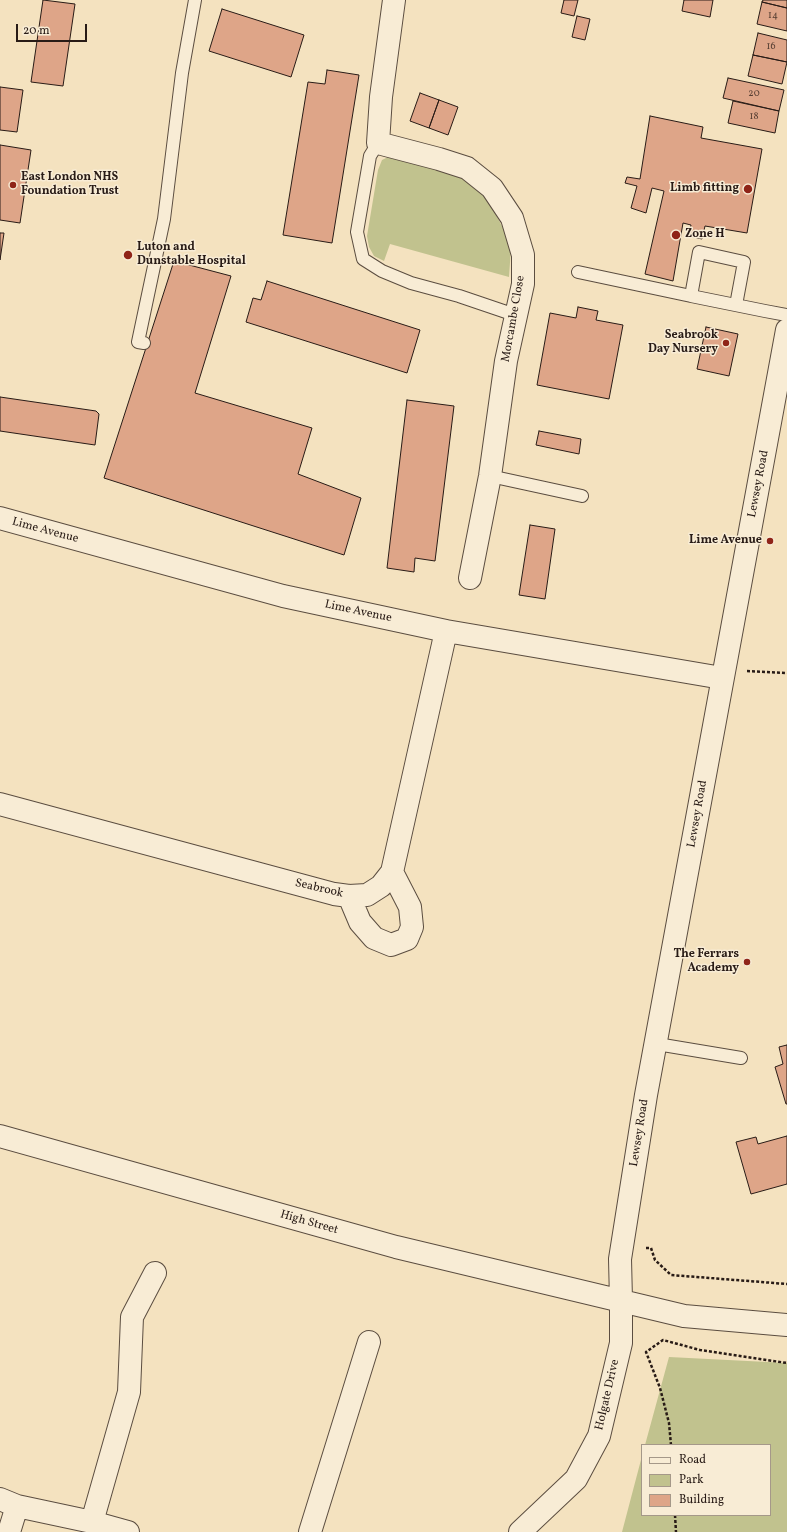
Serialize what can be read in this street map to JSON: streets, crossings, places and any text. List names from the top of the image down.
{
  "streets": {
    "street": [
      "Morcambe Close",
      "Lewsey Road",
      "Lime Avenue",
      "Seabrook",
      "High Street",
      "Holgate Drive"
    ]
  },
  "crossings": [
    ["Lewsey Road", "Lime Avenue"],
    ["Lewsey Road", "High Street"],
    ["Lewsey Road", "Holgate Drive"],
    ["Lime Avenue", "Seabrook"],
    ["High Street", "Holgate Drive"]
  ],
  "places": [
    "East London NHS Foundation Trust",
    "Limb fitting",
    "Zone H",
    "Luton and Dunstable Hospital",
    "Seabrook Day Nursery",
    "Lime Avenue",
    "The Ferrars Academy"
  ],
  "house_numbers": [
    "14",
    "16",
    "20",
    "18"
  ],
  "legend": ["Road", "Park", "Building"],
  "scale_bar": "20 m"
}
